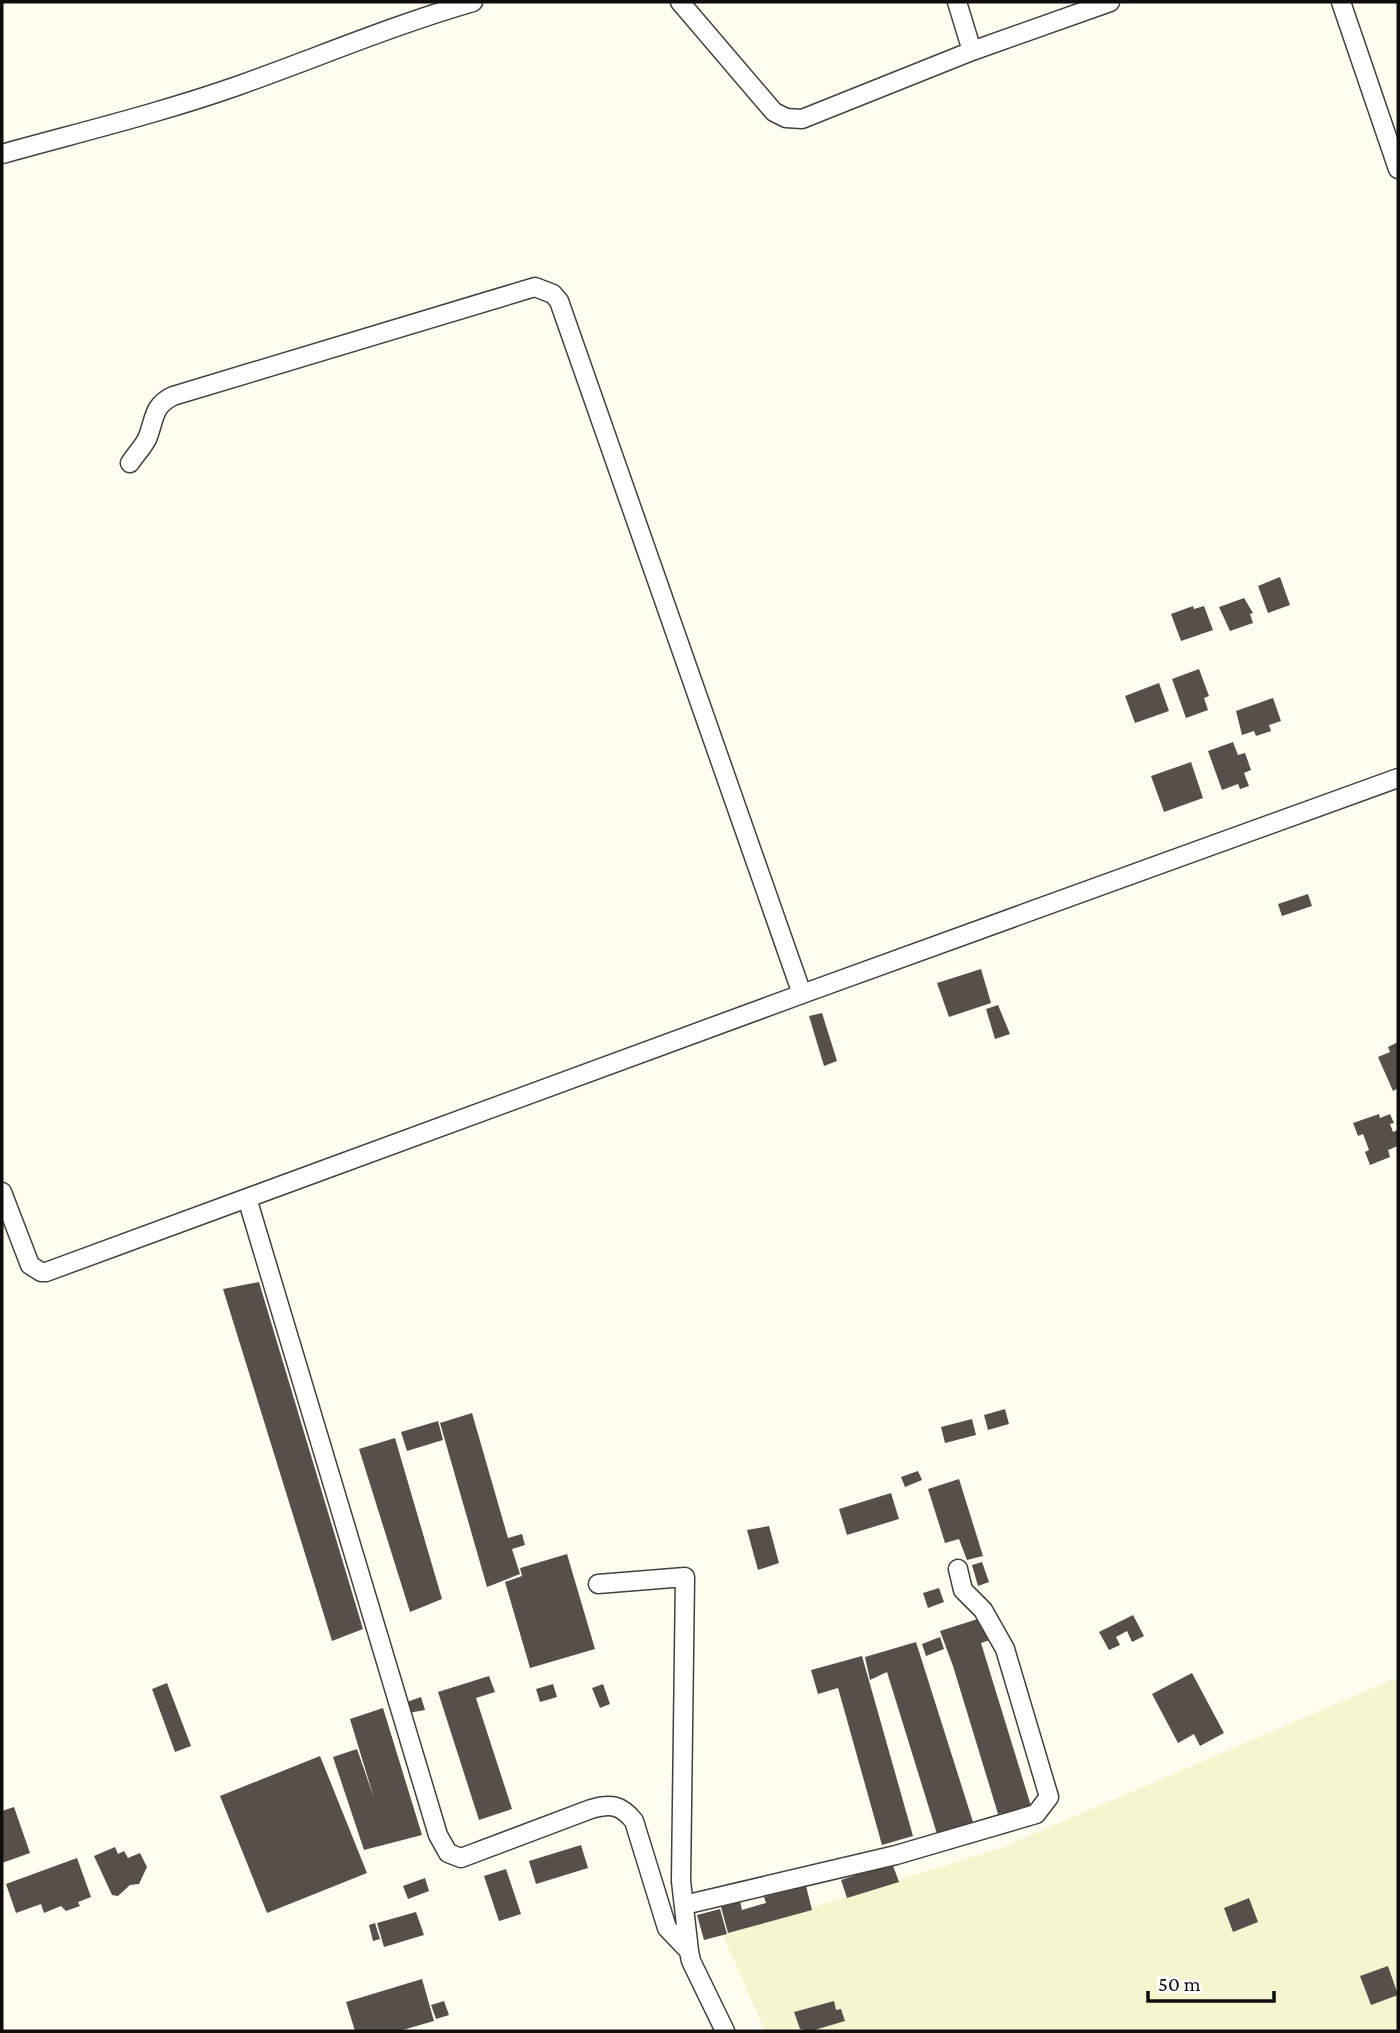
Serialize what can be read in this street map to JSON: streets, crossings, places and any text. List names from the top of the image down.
{
  "scale_bar": "50 m"
}
